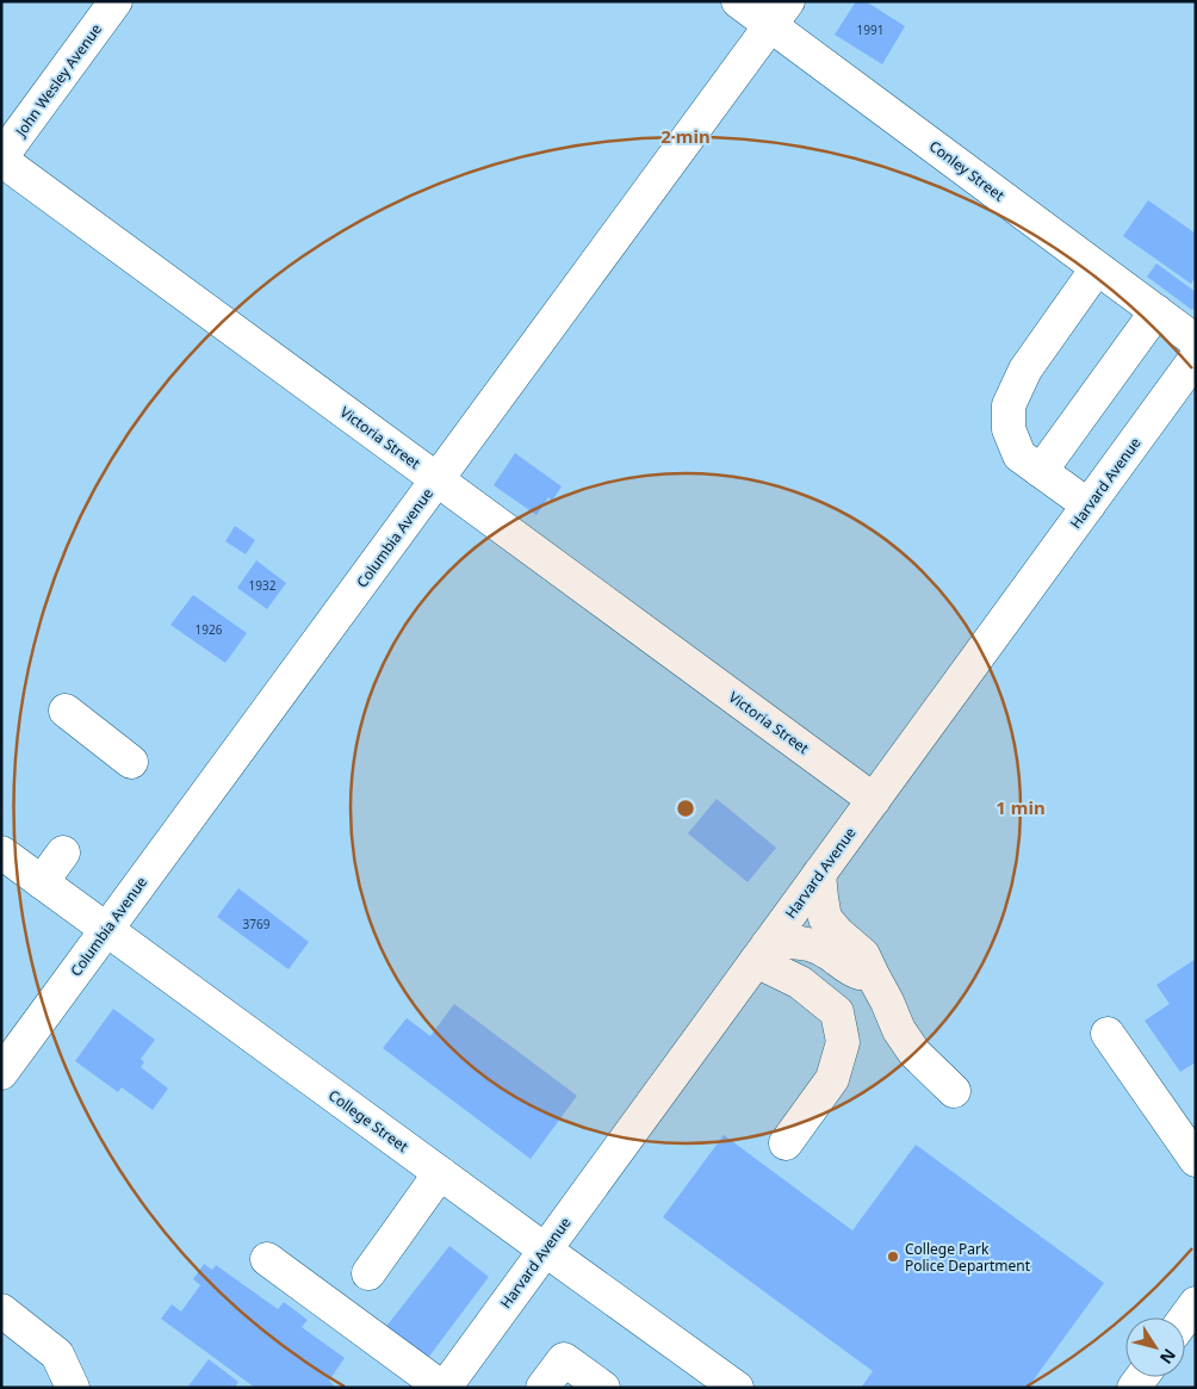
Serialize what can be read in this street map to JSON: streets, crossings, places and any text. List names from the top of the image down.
{
  "streets": {
    "street": [
      "John Wesley Avenue",
      "Conley Street",
      "Victoria Street",
      "Harvard Avenue",
      "Columbia Avenue",
      "College Street"
    ]
  },
  "crossings": [
    ["John Wesley Avenue", "Victoria Street"],
    ["Conley Street", "Columbia Avenue"],
    ["Victoria Street", "Harvard Avenue"],
    ["Victoria Street", "Columbia Avenue"],
    ["Harvard Avenue", "College Street"],
    ["Columbia Avenue", "College Street"]
  ],
  "places": ["College Park Police Department"],
  "house_numbers": [
    "1991",
    "1932",
    "1926",
    "3769"
  ],
  "north": "bottom right",
  "rings": ["2 min", "1 min"]
}
